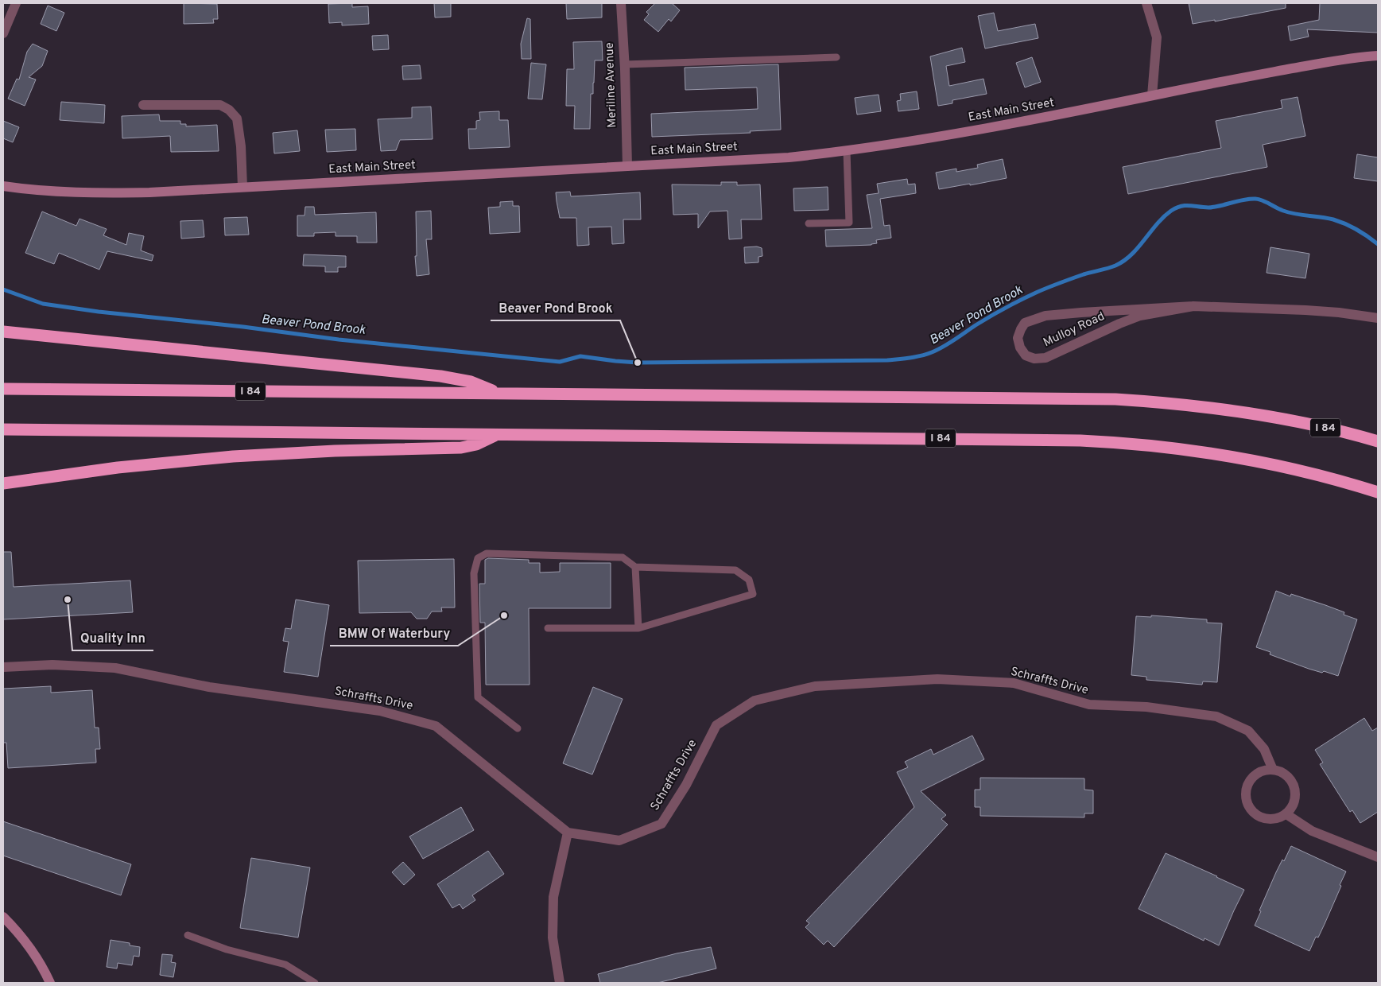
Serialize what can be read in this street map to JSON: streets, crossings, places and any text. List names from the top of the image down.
{
  "streets": {
    "highway": ["I 84"],
    "main road": ["East Main Street"],
    "street": ["Meriline Avenue", "Mulloy Road", "Schraffts Drive"]
  },
  "crossings": [
    ["Meriline Avenue", "East Main Street"]
  ],
  "water": ["Beaver Pond Brook"],
  "places": ["Beaver Pond Brook", "Quality Inn", "BMW Of Waterbury"]
}
